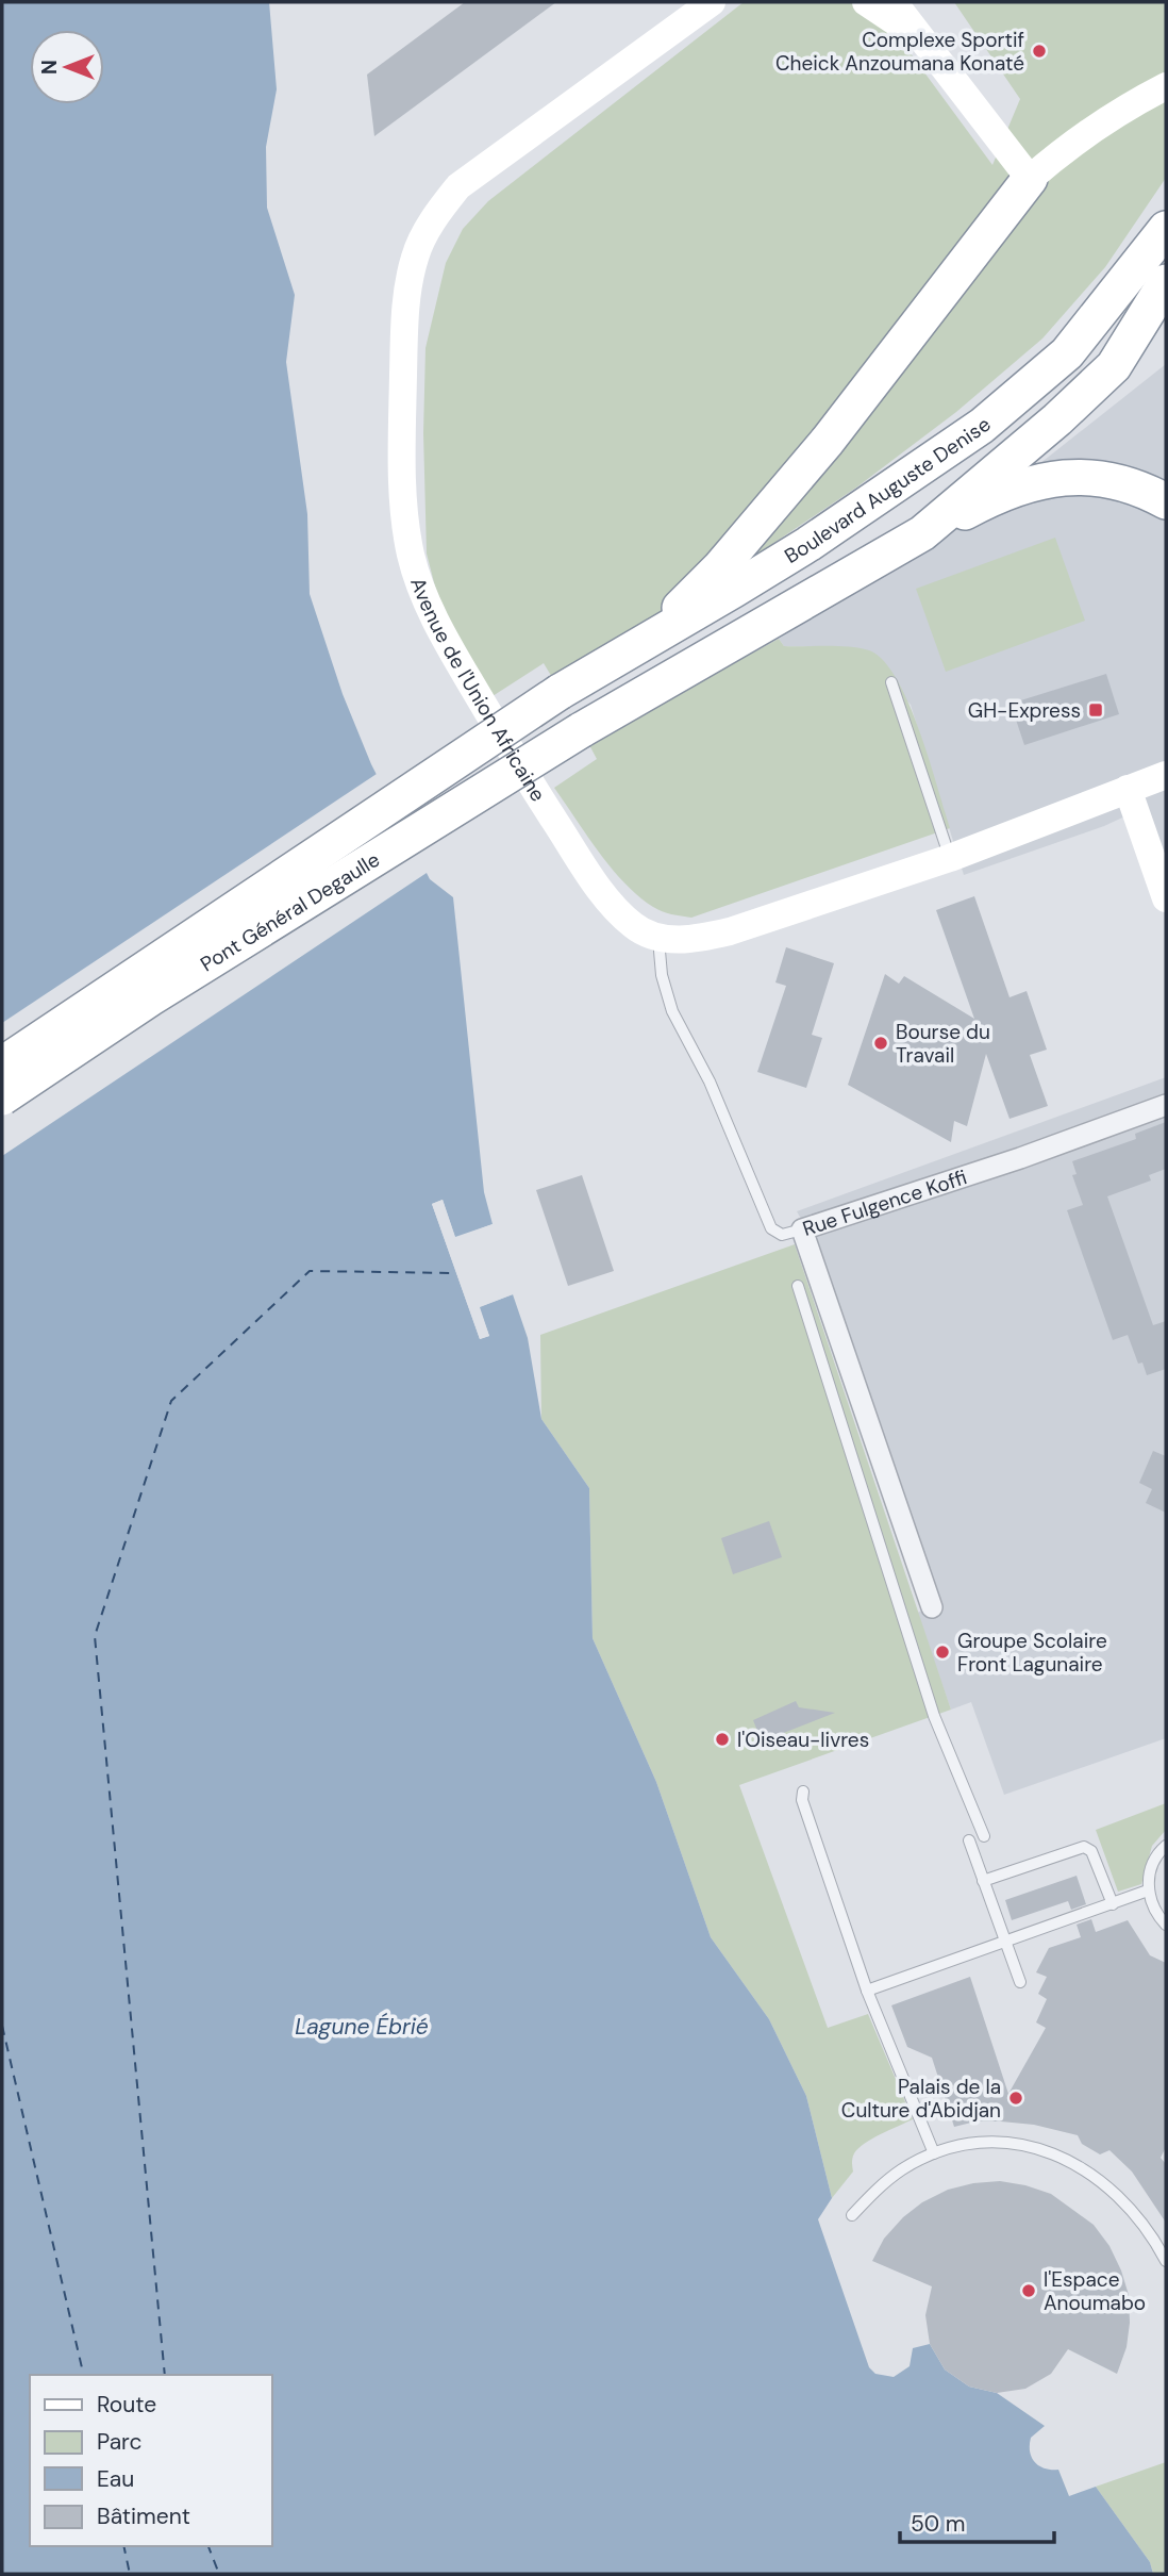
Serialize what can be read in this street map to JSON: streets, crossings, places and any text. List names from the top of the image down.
{
  "streets": {
    "highway": ["Boulevard Auguste Denise", "Pont Général Degaulle"],
    "main road": ["Avenue de l'Union Africaine"],
    "street": ["Rue Fulgence Koffi"]
  },
  "crossings": [
    ["Boulevard Auguste Denise", "Pont Général Degaulle"],
    ["Avenue de l'Union Africaine", "Rue Fulgence Koffi"]
  ],
  "water": ["Lagune Ébrié"],
  "places": {
    "other": [
      "Complexe Sportif Cheick Anzoumana Konaté",
      "Bourse du Travail",
      "Groupe Scolaire Front Lagunaire",
      "l'Oiseau-livres",
      "Palais de la Culture d'Abidjan",
      "l'Espace Anoumabo"
    ],
    "transit": ["GH-Express"]
  },
  "legend": [
    "Route",
    "Parc",
    "Eau",
    "Bâtiment"
  ],
  "scale_bar": "50 m",
  "north": "left"
}
